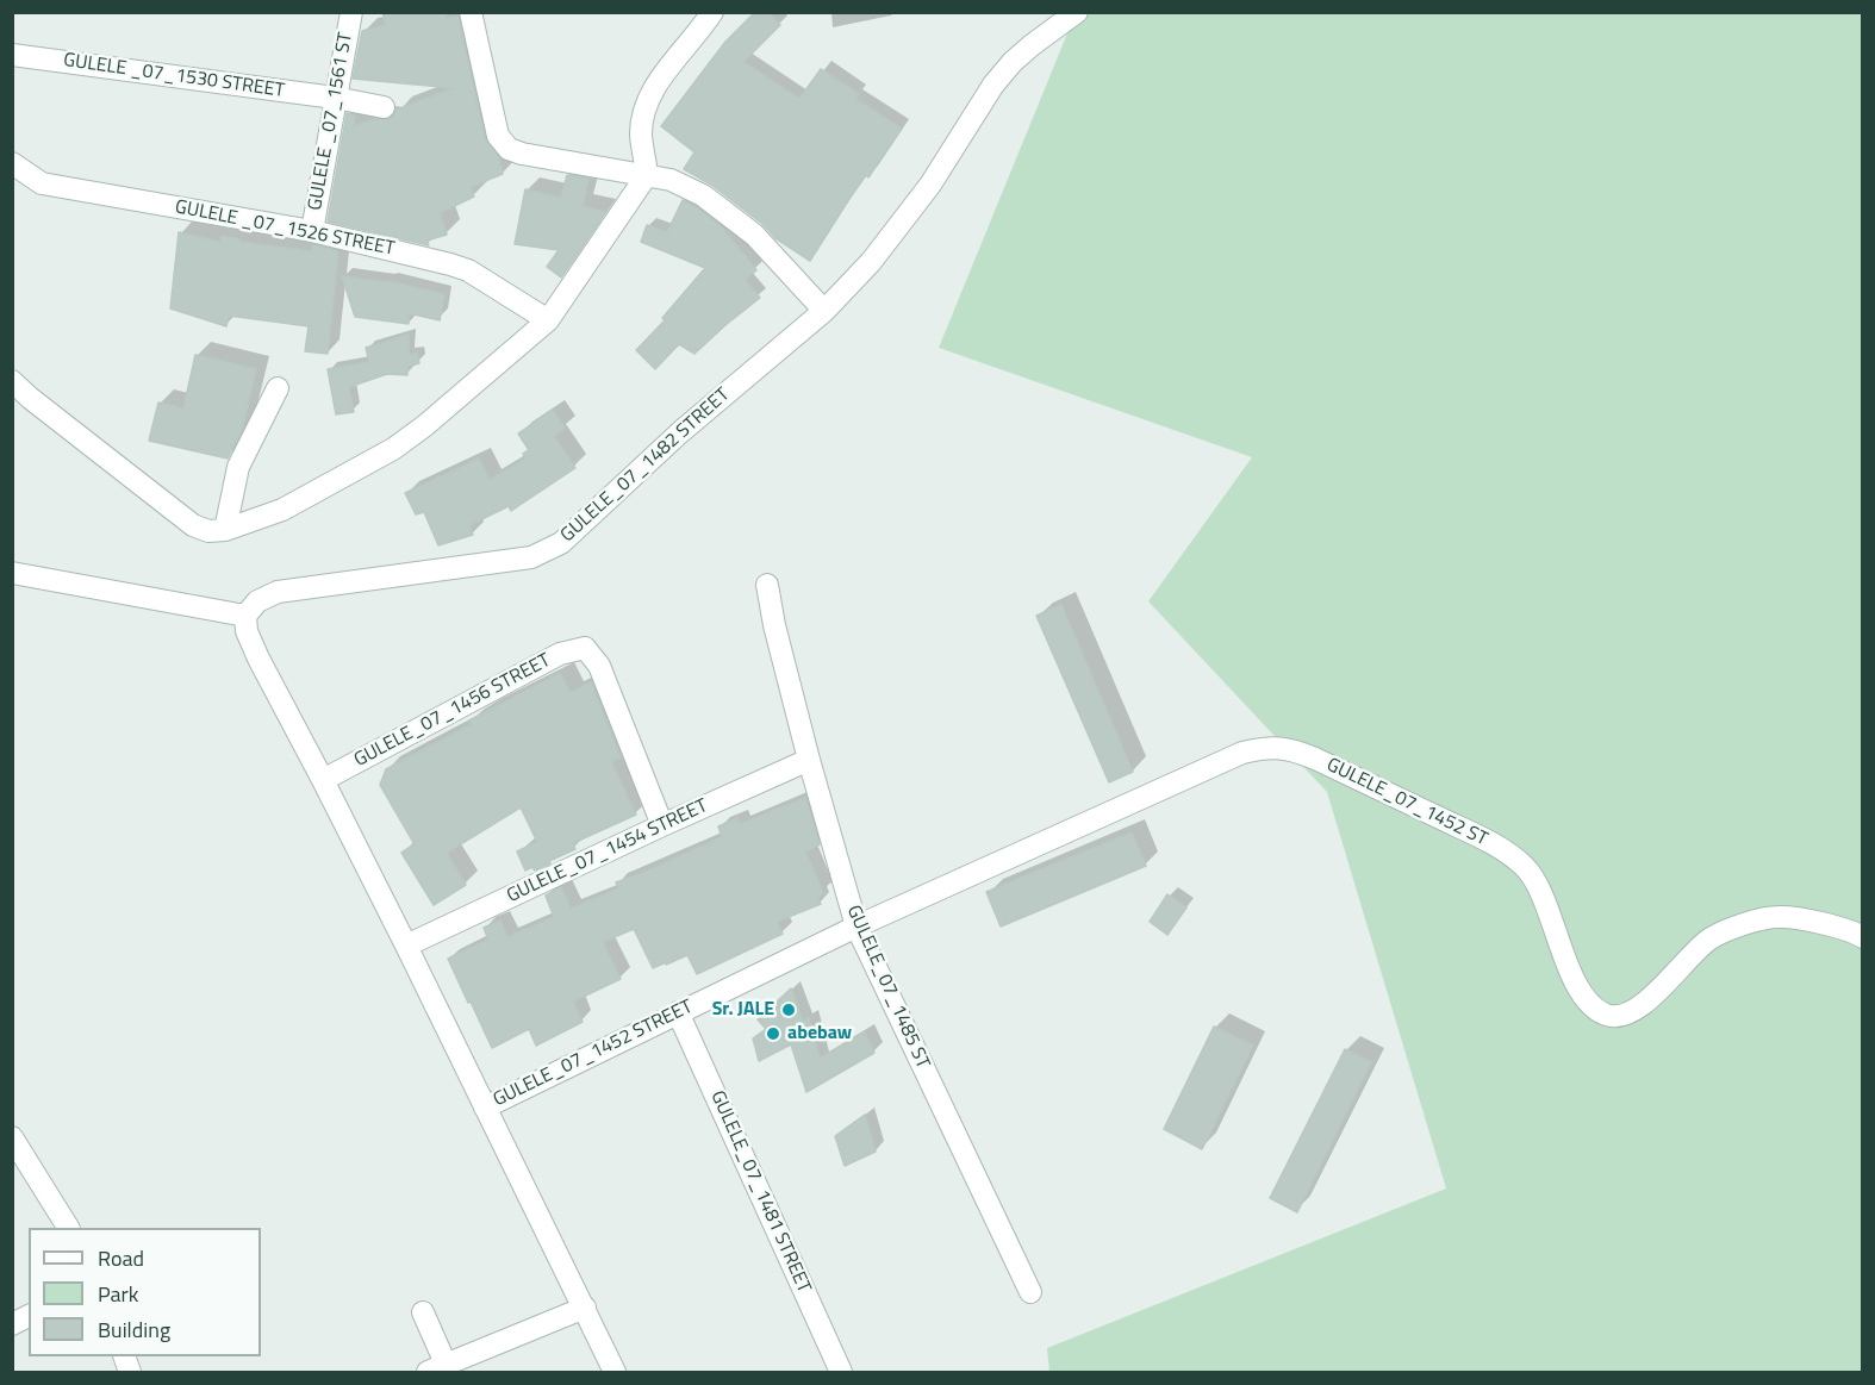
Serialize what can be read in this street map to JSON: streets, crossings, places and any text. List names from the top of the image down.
{
  "streets": {
    "street": [
      "GULELE _07_1530 STREET",
      "GULELE _07_1561 ST",
      "GULELE _07_1526 STREET",
      "GULELE_07_1482 STREET",
      "GULELE_07_1456 STREET",
      "GULELE_07_1452 ST",
      "GULELE_07_1454 STREET",
      "GULELE_07_1485 ST",
      "GULELE_07_1452 STREET",
      "GULELE_07_1481 STREET"
    ]
  },
  "crossings": [
    ["GULELE _07_1530 STREET", "GULELE _07_1561 ST"],
    ["GULELE _07_1561 ST", "GULELE _07_1526 STREET"],
    ["GULELE_07_1456 STREET", "GULELE_07_1454 STREET"],
    ["GULELE_07_1452 ST", "GULELE_07_1485 ST"],
    ["GULELE_07_1452 ST", "GULELE_07_1452 STREET"],
    ["GULELE_07_1454 STREET", "GULELE_07_1485 ST"],
    ["GULELE_07_1485 ST", "GULELE_07_1452 STREET"],
    ["GULELE_07_1452 STREET", "GULELE_07_1481 STREET"]
  ],
  "places": ["Sr. JALE", "abebaw"],
  "legend": ["Road", "Park", "Building"]
}
